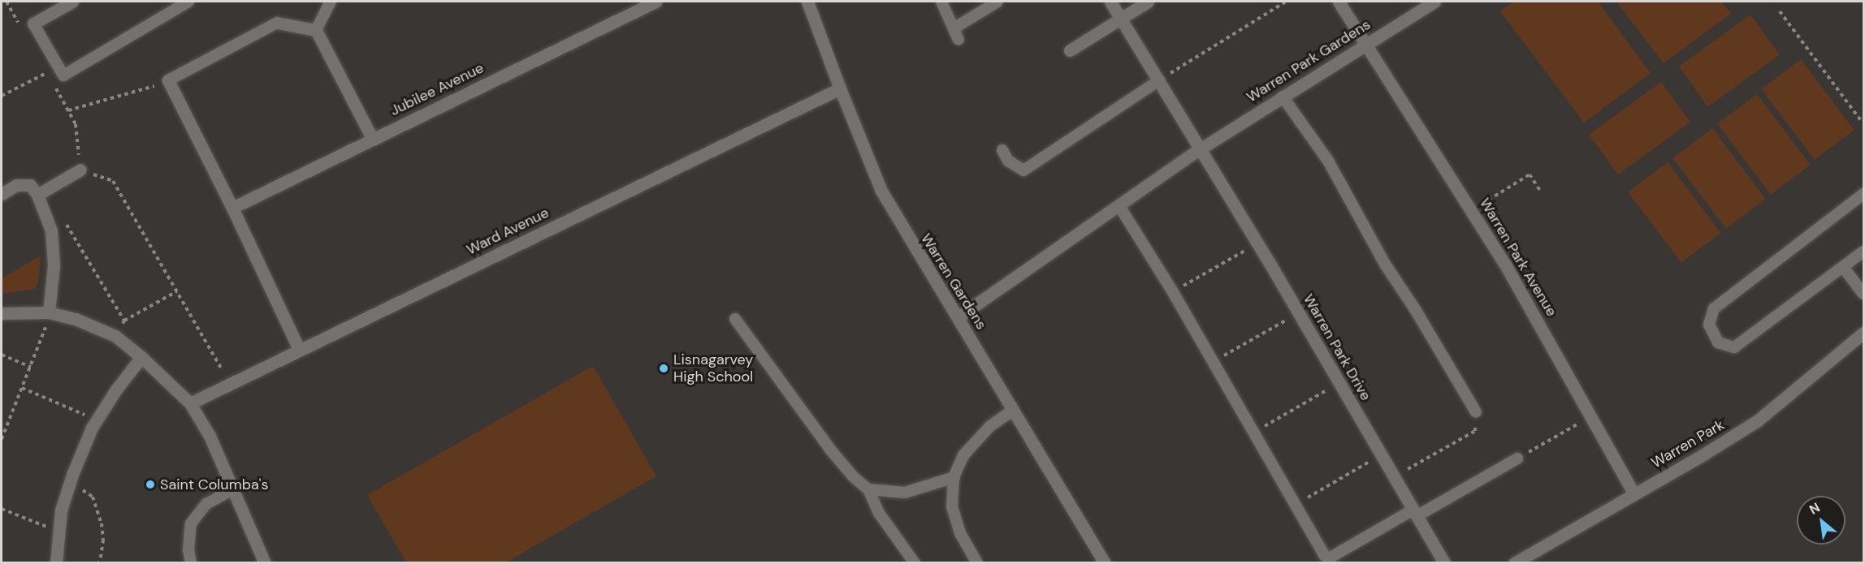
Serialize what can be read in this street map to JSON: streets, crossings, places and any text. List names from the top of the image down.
{
  "streets": {
    "street": [
      "Warren Park Gardens",
      "Jubilee Avenue",
      "Ward Avenue",
      "Warren Park Avenue",
      "Warren Gardens",
      "Warren Park Drive",
      "Warren Park"
    ]
  },
  "crossings": [
    ["Warren Park Gardens", "Warren Park Avenue"],
    ["Warren Park Gardens", "Warren Gardens"],
    ["Warren Park Gardens", "Warren Park Drive"],
    ["Ward Avenue", "Warren Gardens"],
    ["Warren Park Avenue", "Warren Park"]
  ],
  "places": ["Lisnagarvey High School", "Saint Columba's"],
  "north": "top left"
}
